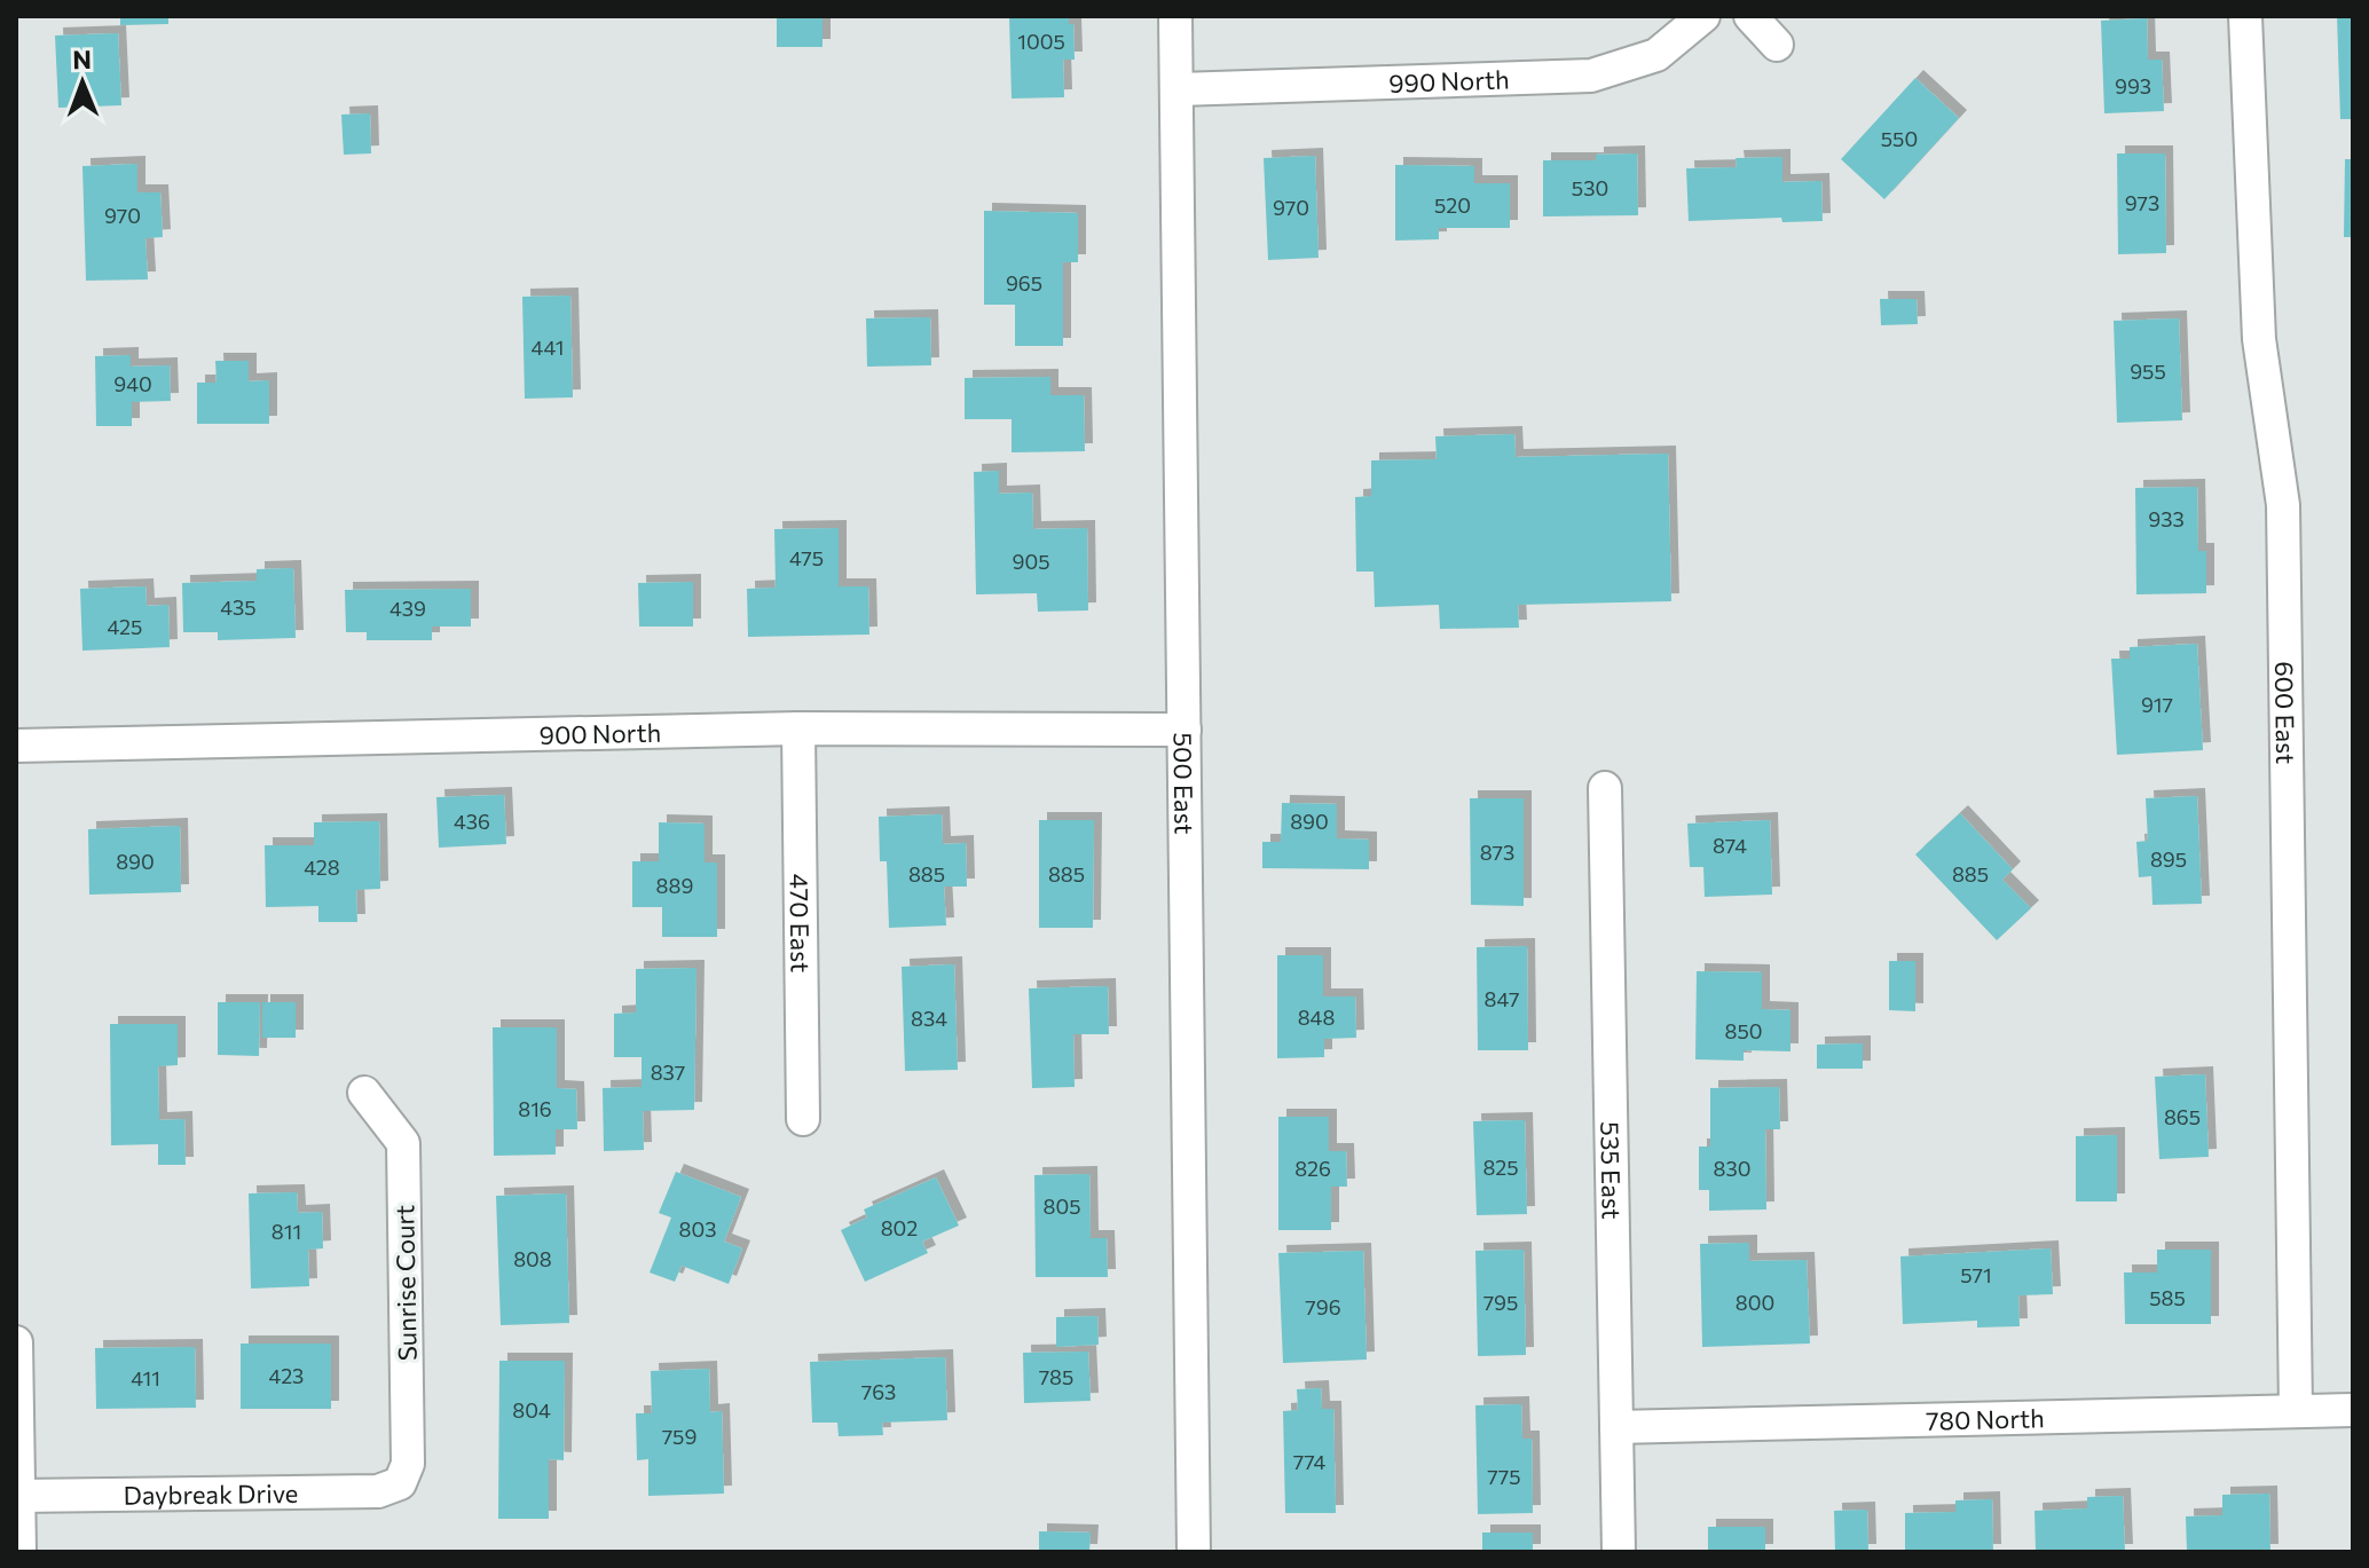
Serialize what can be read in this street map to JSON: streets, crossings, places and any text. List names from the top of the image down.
{
  "streets": {
    "street": [
      "990 North",
      "600 East",
      "900 North",
      "500 East",
      "470 East",
      "535 East",
      "Sunrise Court",
      "780 North",
      "Daybreak Drive"
    ]
  },
  "crossings": [
    ["990 North", "500 East"],
    ["600 East", "780 North"],
    ["900 North", "500 East"],
    ["900 North", "470 East"],
    ["535 East", "780 North"],
    ["Sunrise Court", "Daybreak Drive"]
  ],
  "house_numbers": [
    "1005",
    "993",
    "550",
    "530",
    "973",
    "520",
    "970",
    "970",
    "965",
    "441",
    "955",
    "940",
    "933",
    "475",
    "905",
    "435",
    "439",
    "425",
    "917",
    "436",
    "890",
    "874",
    "873",
    "895",
    "890",
    "428",
    "885",
    "885",
    "885",
    "889",
    "847",
    "848",
    "834",
    "850",
    "837",
    "816",
    "865",
    "825",
    "826",
    "830",
    "805",
    "802",
    "803",
    "811",
    "808",
    "571",
    "585",
    "795",
    "800",
    "796",
    "423",
    "785",
    "411",
    "763",
    "804",
    "759",
    "774",
    "775"
  ],
  "north": "top"
}
